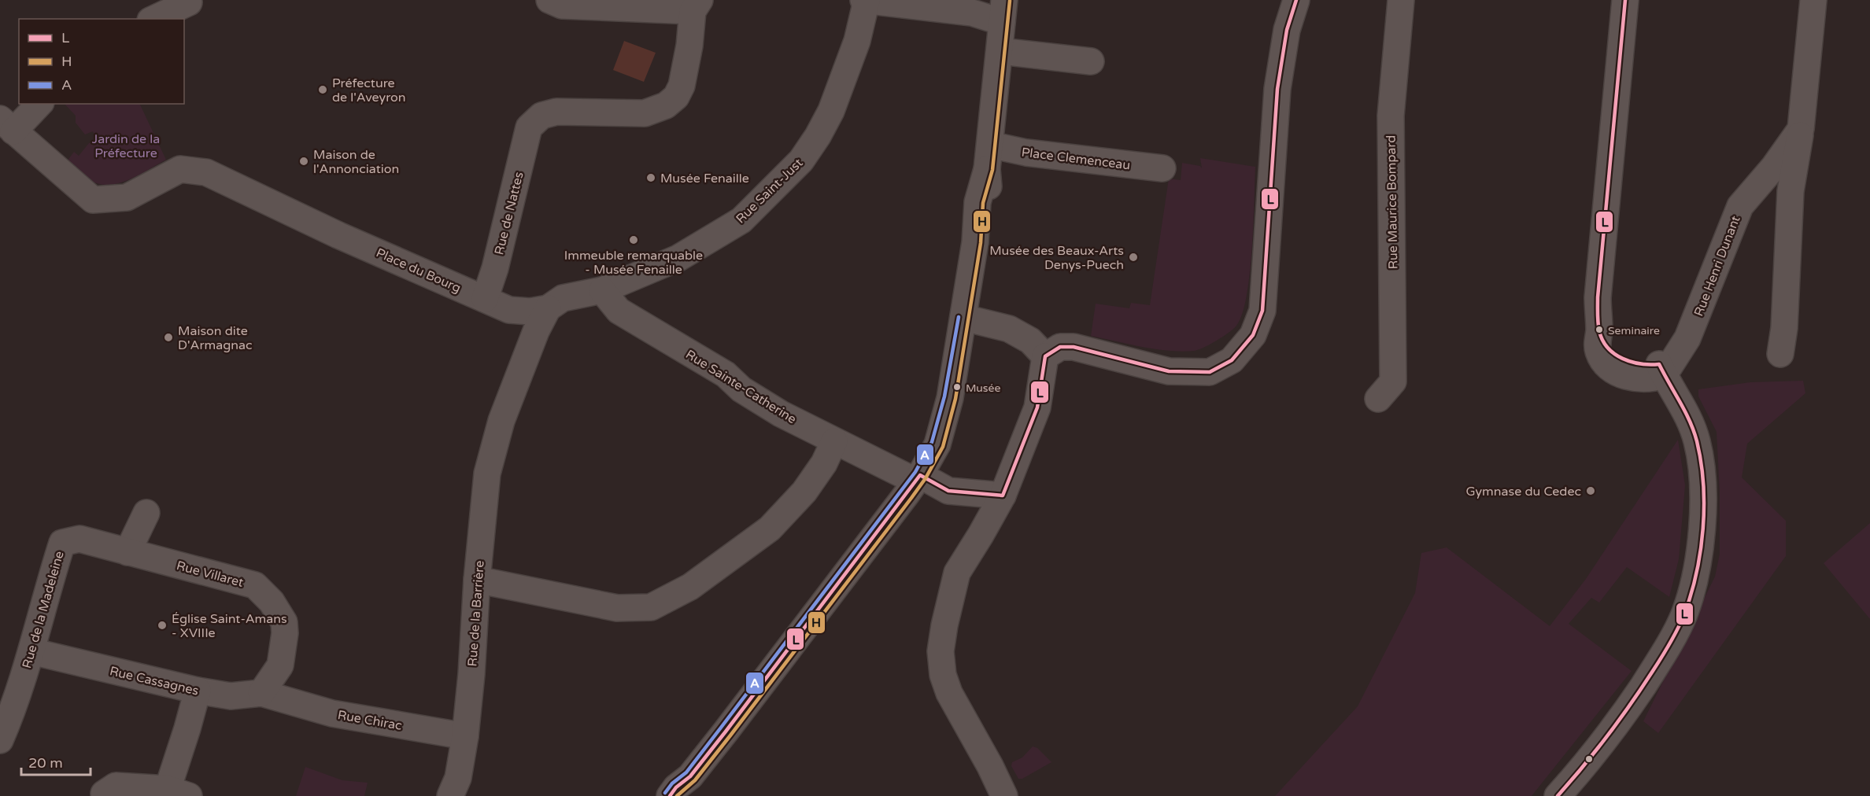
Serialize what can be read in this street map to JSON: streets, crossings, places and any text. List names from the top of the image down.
{
  "streets": {
    "street": [
      "Place Clemenceau",
      "Rue Saint-Just",
      "Rue Maurice Bompard",
      "Rue de Nattes",
      "Rue Henri Dunant",
      "Place du Bourg",
      "Rue Sainte-Catherine",
      "Rue Villaret",
      "Rue de la Madeleine",
      "Rue de la Barrière",
      "Rue Cassagnes",
      "Rue Chirac"
    ]
  },
  "crossings": [
    ["Rue Saint-Just", "Place du Bourg"],
    ["Rue Saint-Just", "Rue Sainte-Catherine"],
    ["Rue de Nattes", "Place du Bourg"],
    ["Place du Bourg", "Rue Sainte-Catherine"],
    ["Place du Bourg", "Rue de la Barrière"],
    ["Rue Villaret", "Rue de la Madeleine"],
    ["Rue Villaret", "Rue Cassagnes"],
    ["Rue Villaret", "Rue Chirac"],
    ["Rue de la Madeleine", "Rue Cassagnes"],
    ["Rue de la Barrière", "Rue Chirac"],
    ["Rue Cassagnes", "Rue Chirac"]
  ],
  "parks": ["Jardin de la Préfecture"],
  "places": [
    "Préfecture de l'Aveyron",
    "Maison de l'Annonciation",
    "Musée Fenaille",
    "Immeuble remarquable - Musée Fenaille",
    "Musée des Beaux-Arts Denys-Puech",
    "Seminaire",
    "Maison dite D'Armagnac",
    "Musée",
    "Gymnase du Cedec",
    "Église Saint-Amans - XVIIIe"
  ],
  "lines": ["transit line L", "transit line H", "transit line A"],
  "legend": ["L", "H", "A"],
  "scale_bar": "20 m"
}
